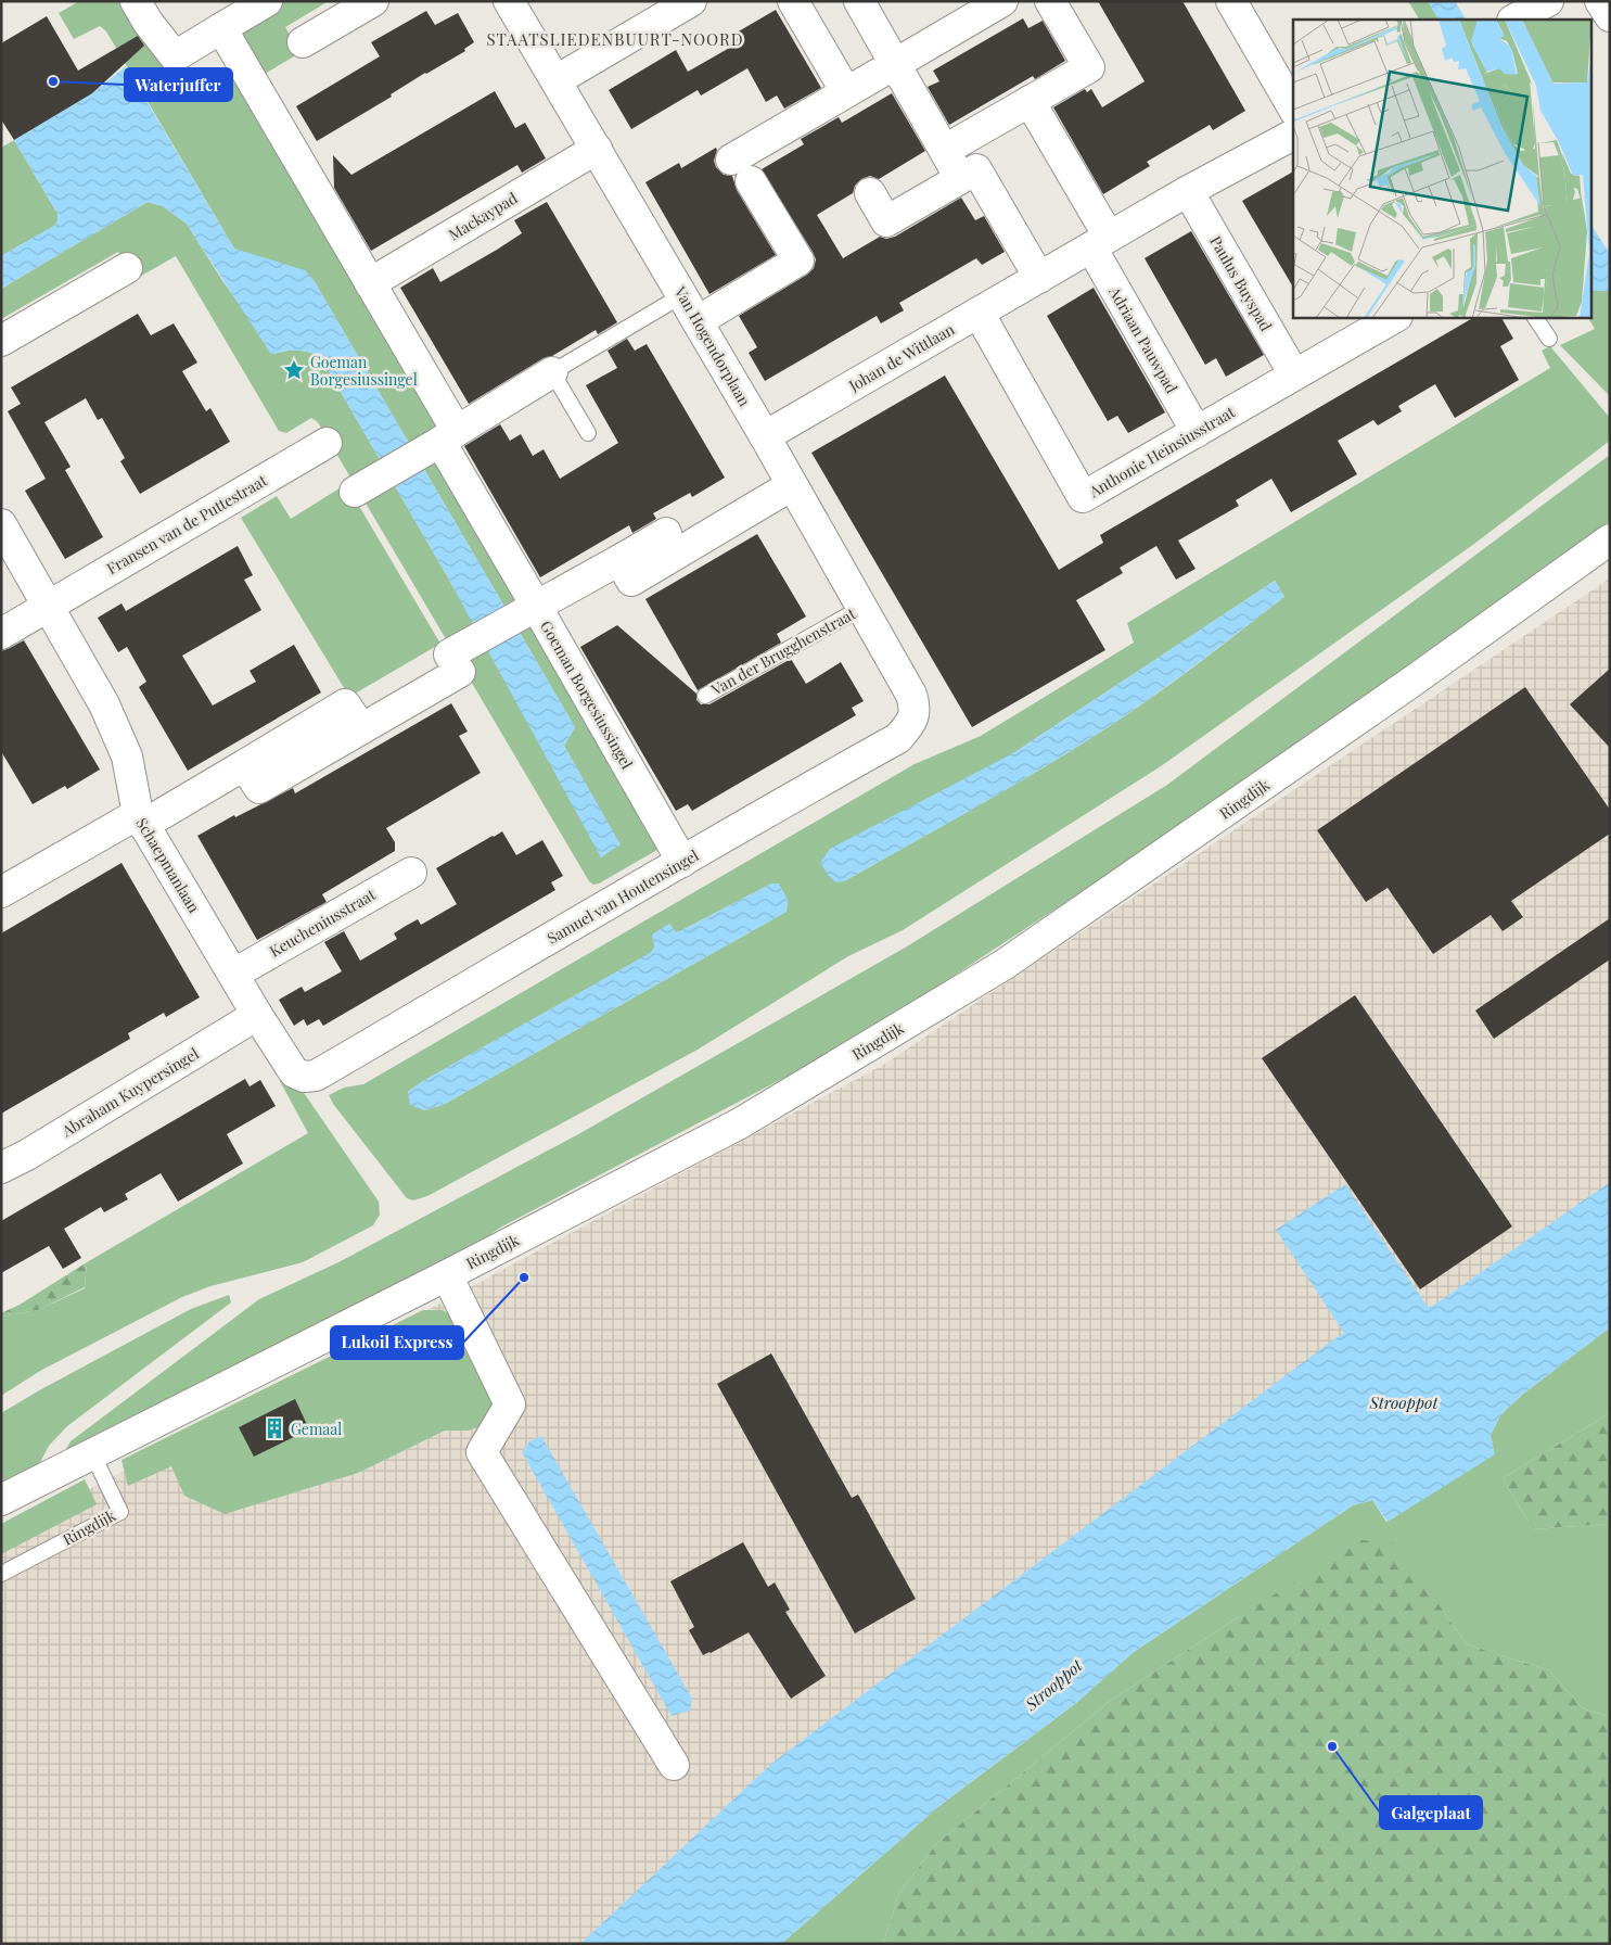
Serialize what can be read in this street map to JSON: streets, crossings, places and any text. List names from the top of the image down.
{
  "streets": {
    "street": [
      "Mackaypad",
      "Paulus Buyspad",
      "Adriaan Pauwpad",
      "Van Hogendorplaan",
      "Johan de Wittlaan",
      "Anthonie Heinsiusstraat",
      "Fransen van de Puttestraat",
      "Goeman Borgesiussingel",
      "Ringdijk",
      "Schaepmanlaan",
      "Samuel van Houtensingel",
      "Keucheniusstraat",
      "Abraham Kuypersingel"
    ],
    "lane": ["Van der Brugghenstraat"]
  },
  "crossings": [
    ["Mackaypad", "Van Hogendorplaan"],
    ["Mackaypad", "Goeman Borgesiussingel"],
    ["Paulus Buyspad", "Johan de Wittlaan"],
    ["Paulus Buyspad", "Anthonie Heinsiusstraat"],
    ["Adriaan Pauwpad", "Johan de Wittlaan"],
    ["Adriaan Pauwpad", "Anthonie Heinsiusstraat"],
    ["Van Hogendorplaan", "Johan de Wittlaan"],
    ["Van Hogendorplaan", "Van der Brugghenstraat"],
    ["Van Hogendorplaan", "Samuel van Houtensingel"],
    ["Johan de Wittlaan", "Anthonie Heinsiusstraat"],
    ["Fransen van de Puttestraat", "Schaepmanlaan"],
    ["Goeman Borgesiussingel", "Samuel van Houtensingel"],
    ["Schaepmanlaan", "Samuel van Houtensingel"],
    ["Schaepmanlaan", "Keucheniusstraat"],
    ["Schaepmanlaan", "Abraham Kuypersingel"]
  ],
  "districts": ["STAATSLIEDENBUURT-NOORD"],
  "water": ["Strooppot"],
  "places": {
    "other": ["Waterjuffer", "Lukoil Express", "Galgeplaat"],
    "place": ["Goeman Borgesiussingel"],
    "building": ["Gemaal"]
  }
}
